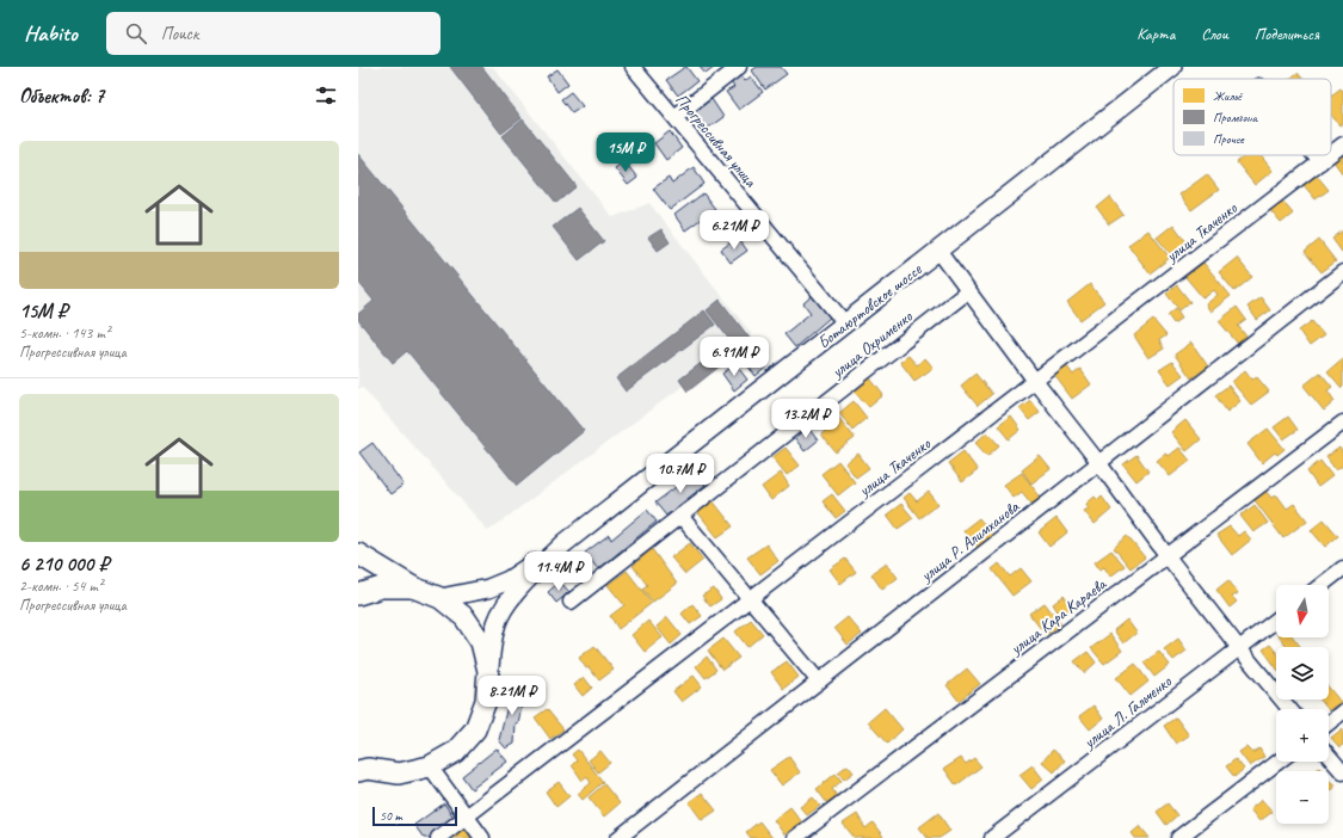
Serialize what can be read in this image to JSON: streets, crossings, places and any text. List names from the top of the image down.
{
  "streets": {
    "main road": ["Ботаюртовское шоссе"],
    "street": [
      "Прогрессивная улица",
      "улица Ткаченко",
      "улица Охрименко",
      "улица Р. Алимханова",
      "улица Кара Караева",
      "улица Л. Гальченко"
    ]
  },
  "crossings": [
    ["Прогрессивная улица", "Ботаюртовское шоссе"]
  ],
  "legend": ["Жильё", "Промзона", "Прочее"],
  "scale_bar": "50 m",
  "north": "bottom",
  "page": {
    "header": "Habito",
    "search": "Поиск",
    "nav": ["Карта", "Слои", "Поделиться"],
    "heading": "Объектов: 7",
    "list": [
      {
        "name": "15M ₽",
        "note": "5-комн. · 143 m² · Прогрессивная улица"
      },
      {
        "name": "6 210 000 ₽",
        "note": "2-комн. · 54 m² · Прогрессивная улица"
      }
    ],
    "price": [
      "15M ₽",
      "6.21M ₽",
      "6.91M ₽",
      "13.2M ₽",
      "10.7M ₽",
      "11.4M ₽",
      "8.21M ₽"
    ],
    "map_buttons": ["+", "−"],
    "scale": "50 m"
  }
}
